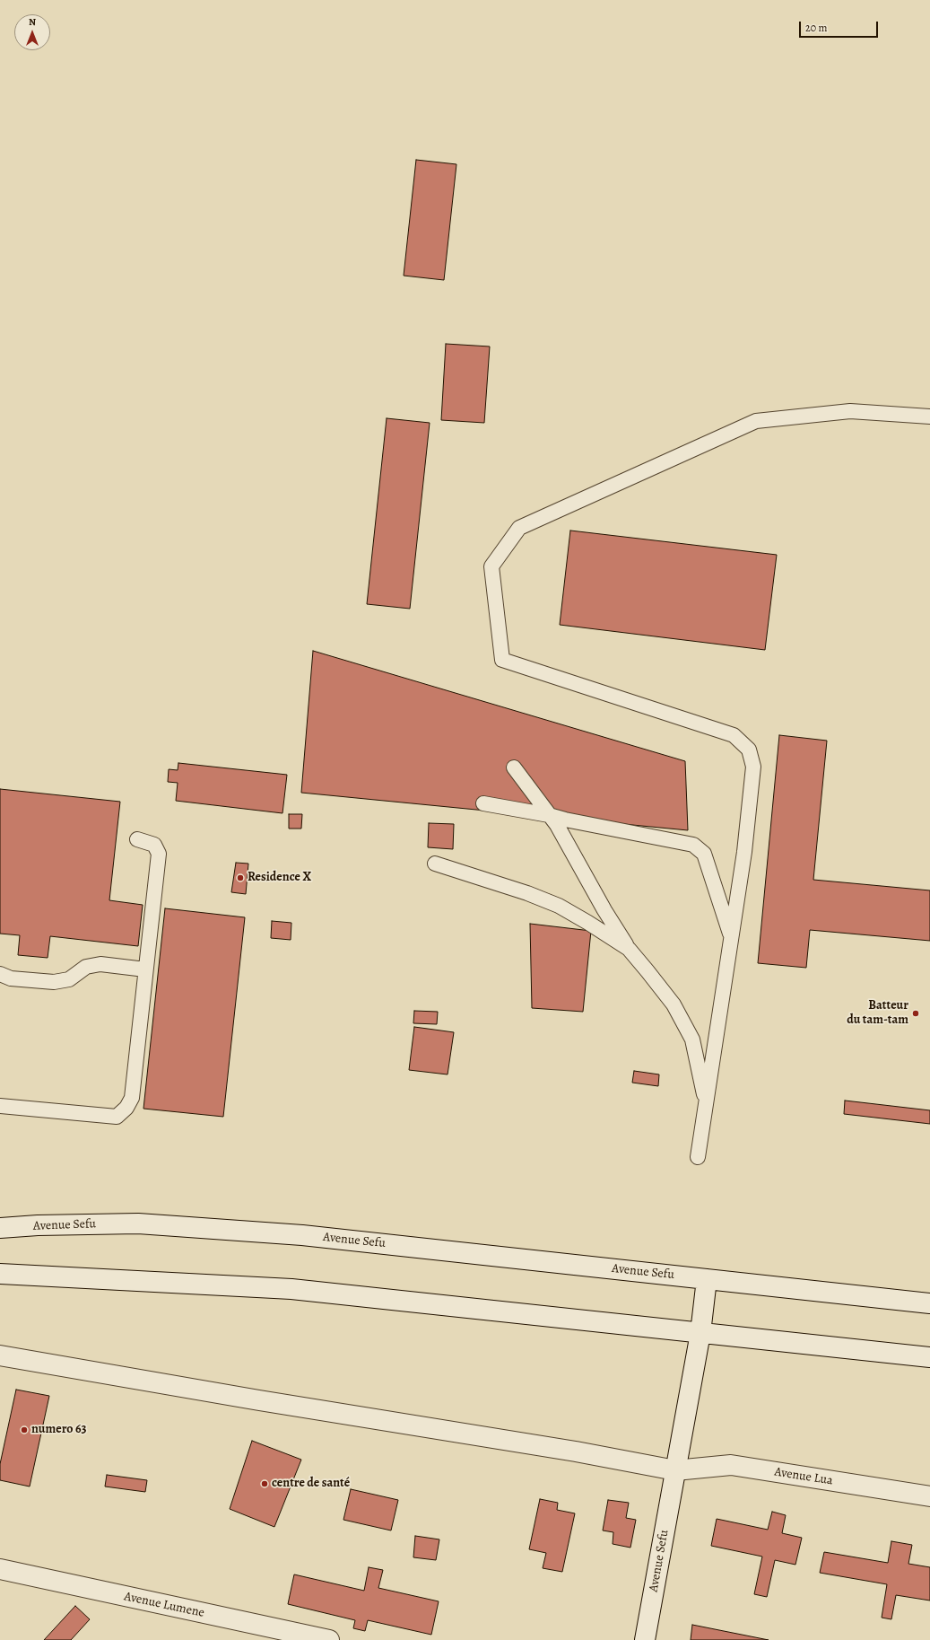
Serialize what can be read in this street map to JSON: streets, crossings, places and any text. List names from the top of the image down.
{
  "streets": {
    "main road": ["Avenue Sefu", "Avenue Lua", "Avenue Lumene"]
  },
  "crossings": [
    ["Avenue Sefu", "Avenue Lua"]
  ],
  "places": [
    "Residence X",
    "Batteur du tam-tam",
    "numero 63",
    "centre de santé"
  ],
  "scale_bar": "20 m",
  "north": "top"
}
